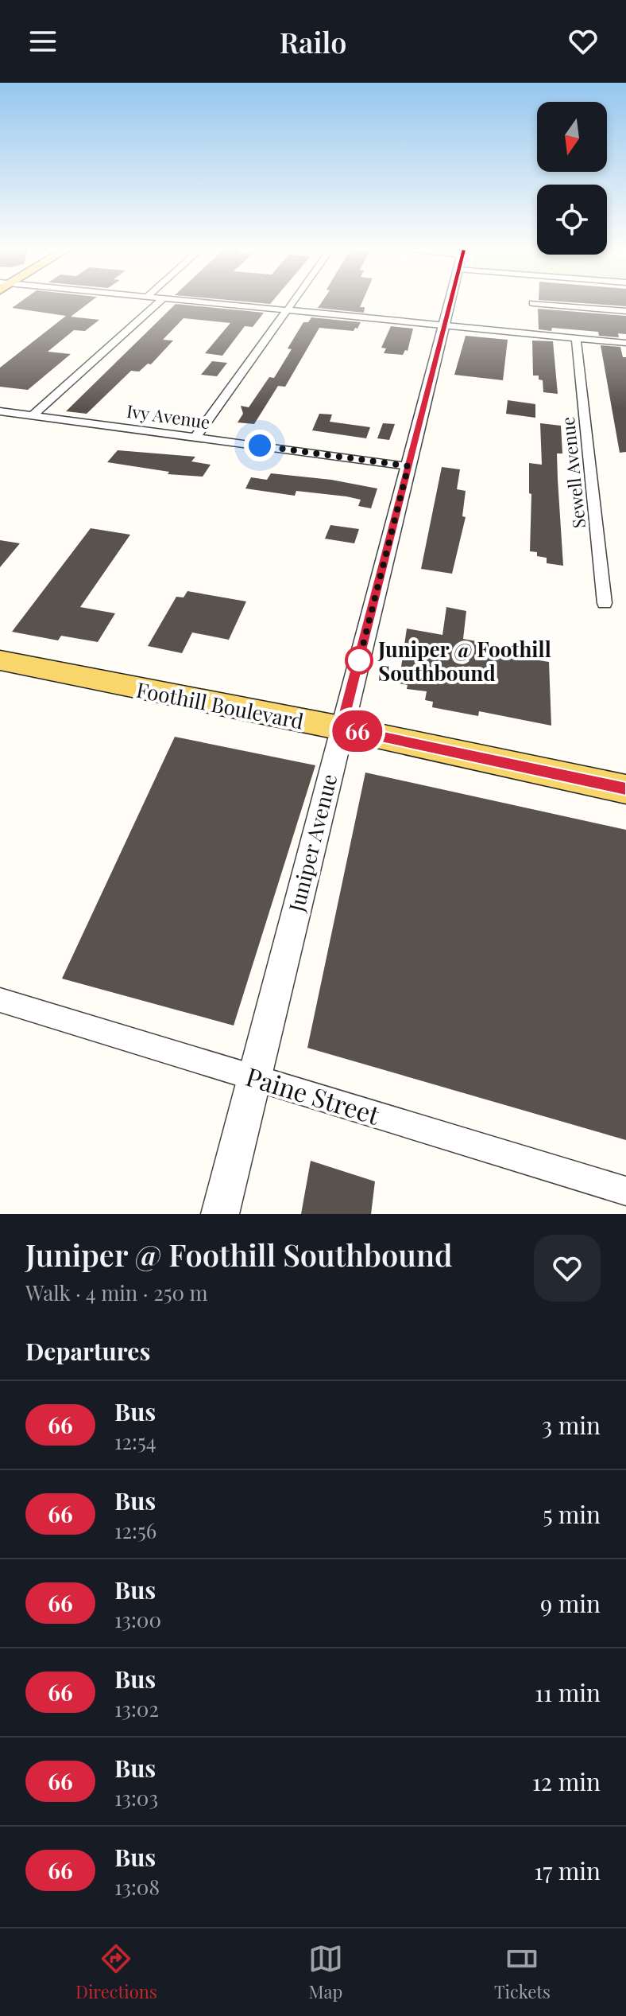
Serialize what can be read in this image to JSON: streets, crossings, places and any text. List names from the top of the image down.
{
  "streets": {
    "main road": ["Foothill Boulevard"],
    "street": [
      "Ivy Avenue",
      "Sewell Avenue",
      "Juniper Avenue",
      "Paine Street"
    ]
  },
  "crossings": [
    ["Ivy Avenue", "Juniper Avenue"],
    ["Foothill Boulevard", "Juniper Avenue"],
    ["Juniper Avenue", "Paine Street"]
  ],
  "places": ["Juniper @ Foothill Southbound"],
  "lines": ["bus line 66"],
  "north": "bottom",
  "page": {
    "header": "Railo",
    "on_map": "66",
    "heading": [
      ["Juniper @ Foothill Southbound", "Walk · 4 min · 250 m"],
      "Departures"
    ],
    "list": [
      {
        "mark": "66",
        "name": "Bus",
        "note": "12:54",
        "value": "3 min"
      },
      {
        "mark": "66",
        "name": "Bus",
        "note": "12:56",
        "value": "5 min"
      },
      {
        "mark": "66",
        "name": "Bus",
        "note": "13:00",
        "value": "9 min"
      },
      {
        "mark": "66",
        "name": "Bus",
        "note": "13:02",
        "value": "11 min"
      },
      {
        "mark": "66",
        "name": "Bus",
        "note": "13:03",
        "value": "12 min"
      },
      {
        "mark": "66",
        "name": "Bus",
        "note": "13:08",
        "value": "17 min"
      }
    ],
    "tabs": ["Directions", "Map", "Tickets"]
  }
}
